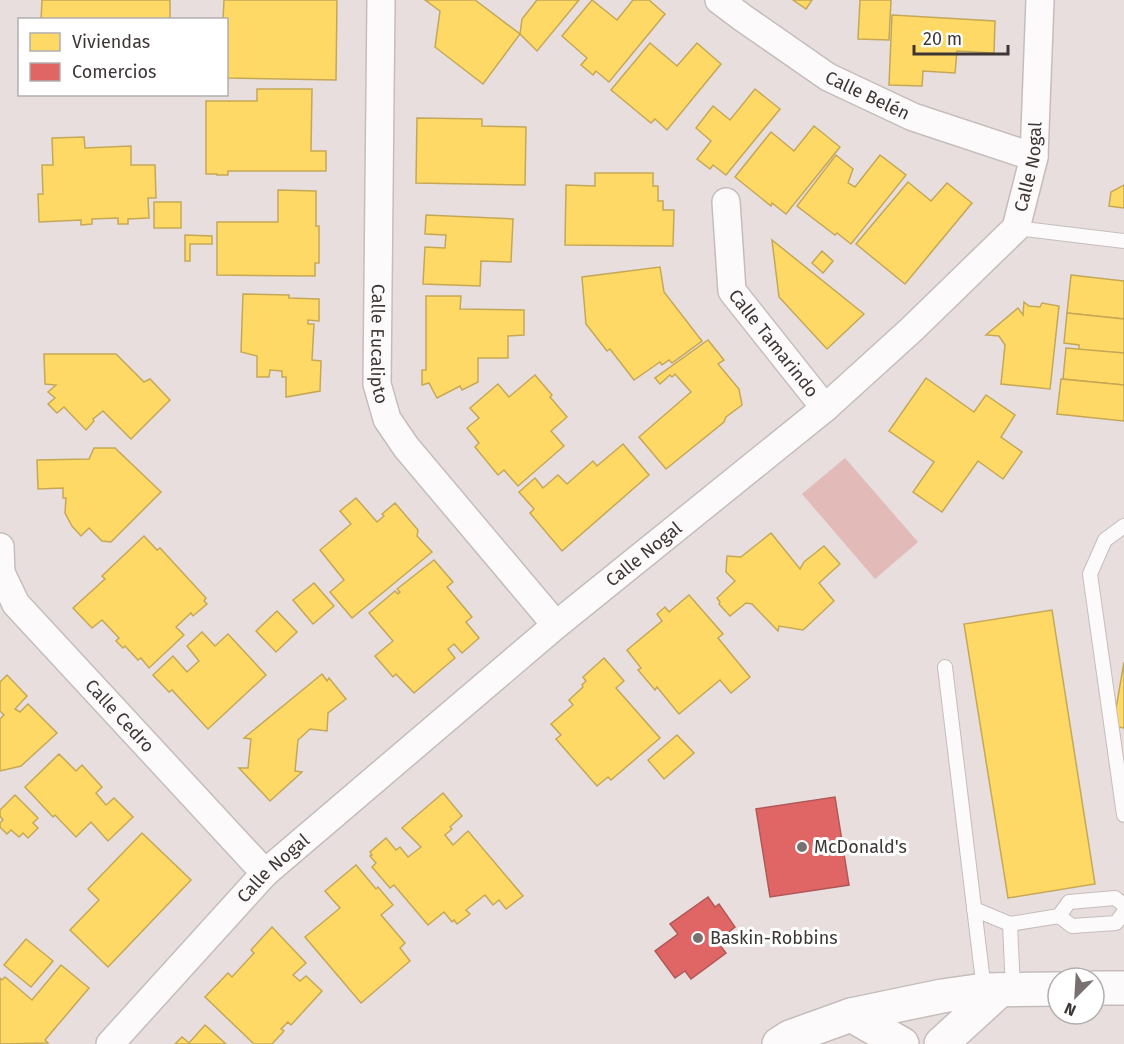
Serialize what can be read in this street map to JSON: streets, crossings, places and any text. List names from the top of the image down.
{
  "streets": {
    "street": [
      "Calle Belén",
      "Calle Nogal",
      "Calle Tamarindo",
      "Calle Eucalipto",
      "Calle Cedro"
    ]
  },
  "crossings": [
    ["Calle Belén", "Calle Nogal"],
    ["Calle Nogal", "Calle Tamarindo"],
    ["Calle Nogal", "Calle Eucalipto"],
    ["Calle Nogal", "Calle Cedro"]
  ],
  "places": ["McDonald's", "Baskin-Robbins"],
  "legend": ["Viviendas", "Comercios"],
  "scale_bar": "20 m",
  "north": "bottom left"
}
